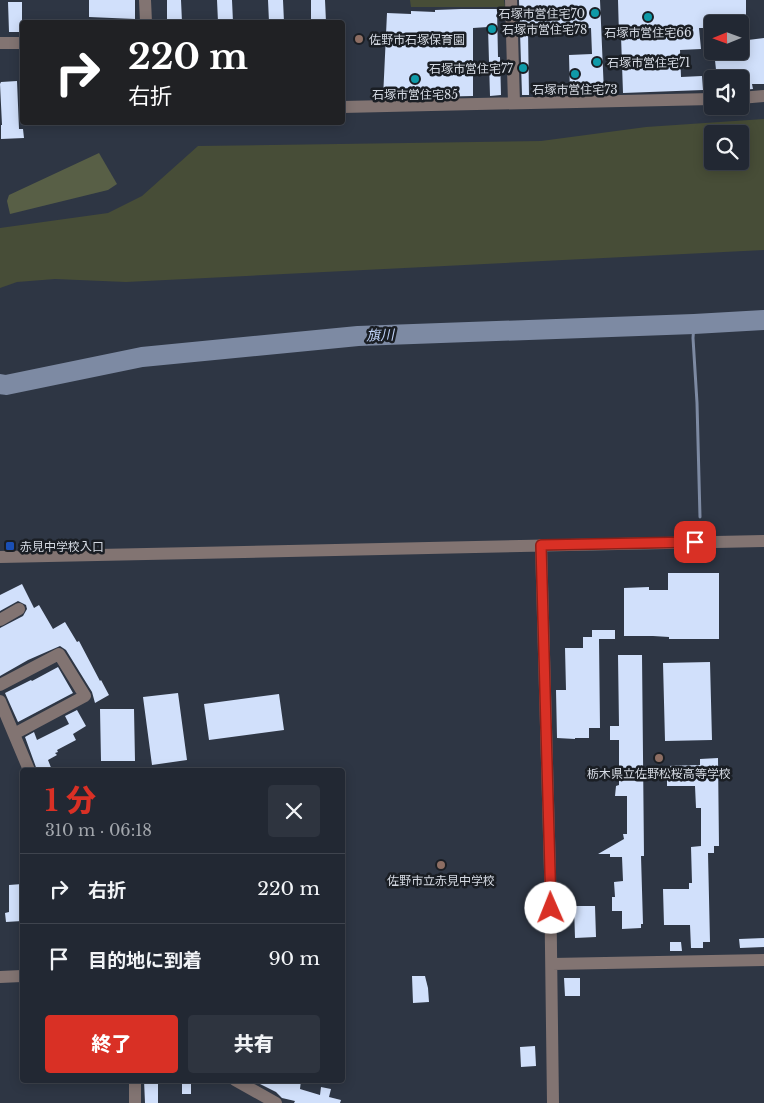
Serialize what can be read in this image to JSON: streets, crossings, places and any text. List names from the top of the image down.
{
  "water": ["旗川"],
  "places": {
    "other": [
      "石塚市営住宅70",
      "石塚市営住宅66",
      "石塚市営住宅78",
      "佐野市石塚保育園",
      "石塚市営住宅71",
      "石塚市営住宅77",
      "石塚市営住宅73",
      "石塚市営住宅85",
      "栃木県立佐野松桜高等学校",
      "佐野市立赤見中学校"
    ],
    "transit": ["赤見中学校入口"]
  },
  "north": "left",
  "page": {
    "turn": ["220 m", "右折"],
    "heading": ["1 分", "310 m · 06:18"],
    "list": [
      {
        "name": "右折",
        "value": "220 m"
      },
      {
        "name": "目的地に到着",
        "value": "90 m"
      }
    ],
    "buttons": ["終了", "共有"]
  }
}
